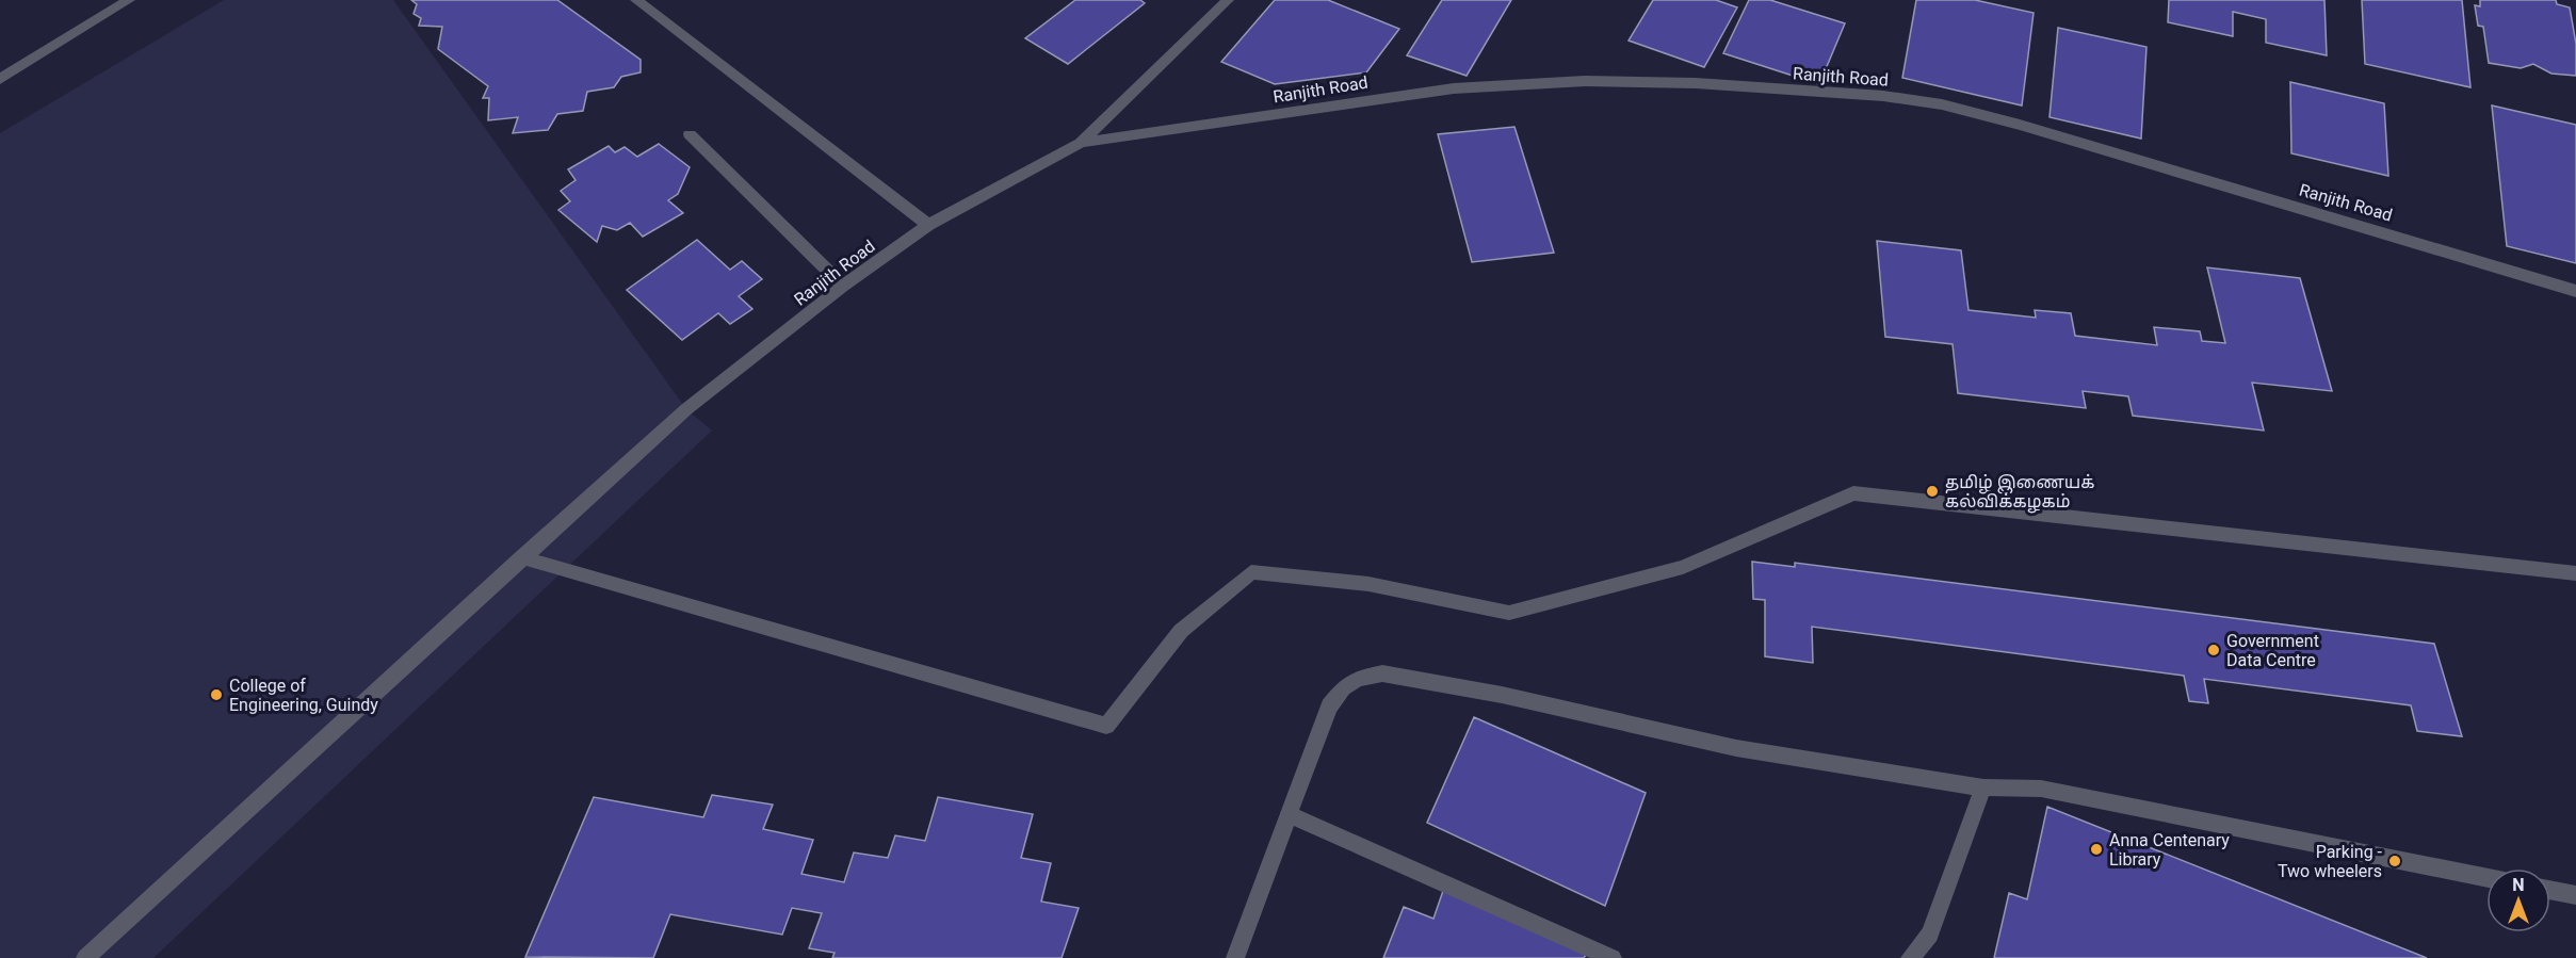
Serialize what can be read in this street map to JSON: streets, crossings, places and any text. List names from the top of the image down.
{
  "streets": {
    "street": ["Ranjith Road"]
  },
  "places": [
    "தமிழ் இணையக் கல்விக்கழகம்",
    "Government Data Centre",
    "College of Engineering, Guindy",
    "Anna Centenary Library",
    "Parking - Two wheelers"
  ],
  "north": "top"
}
